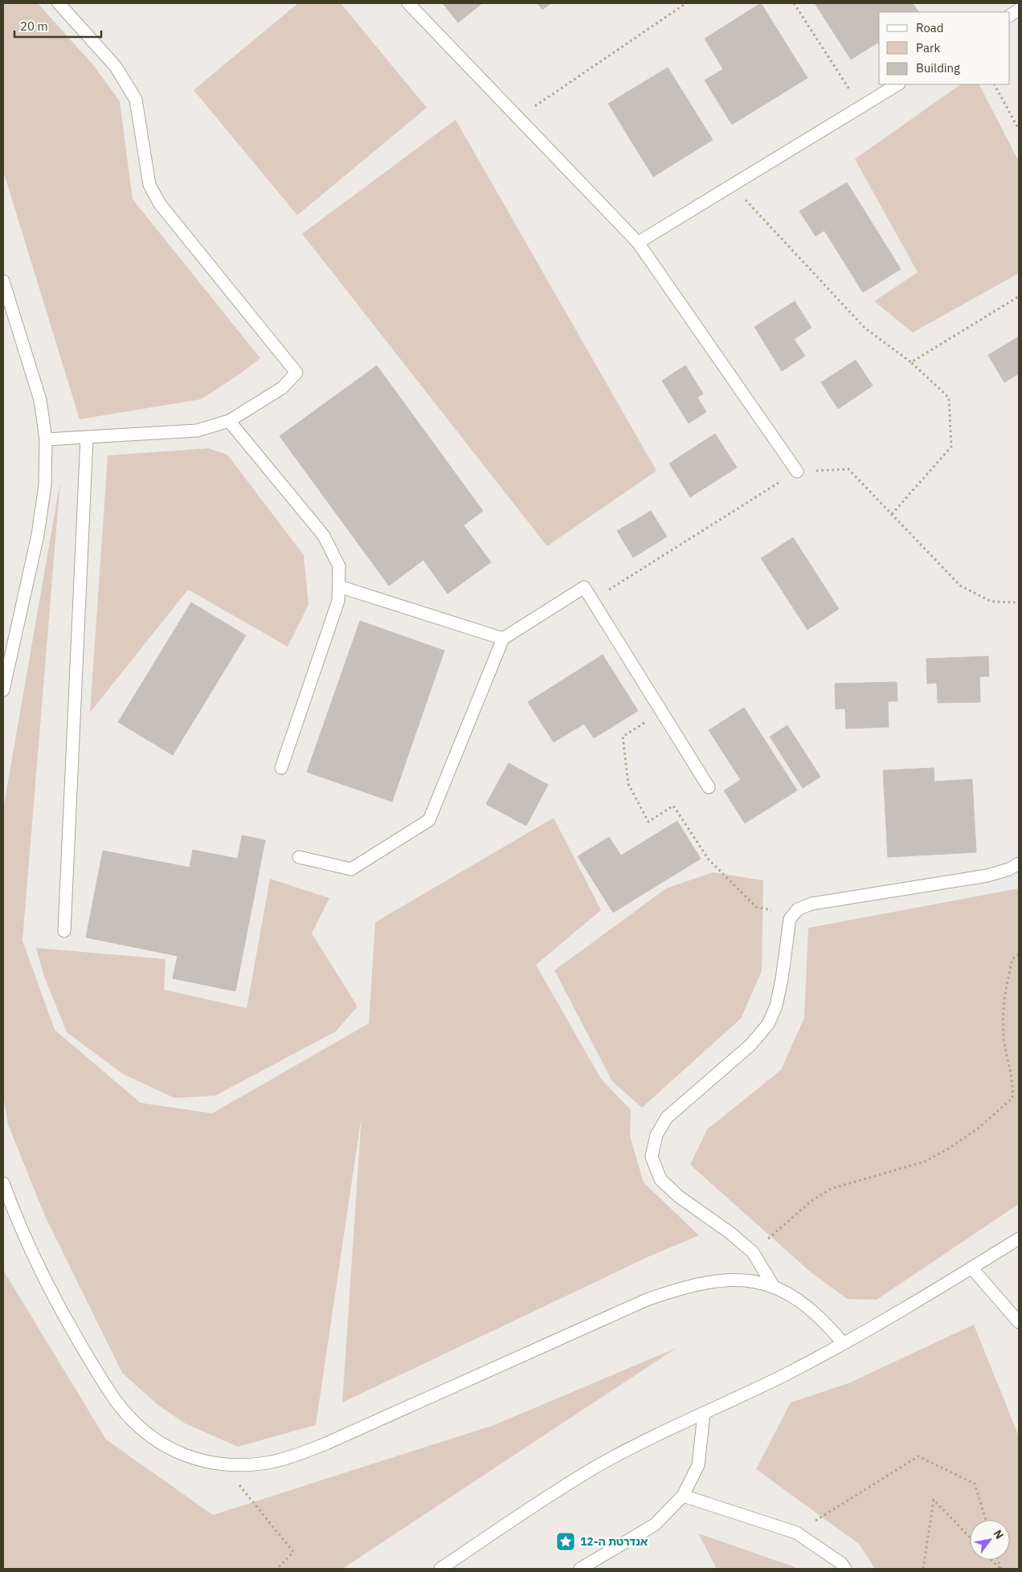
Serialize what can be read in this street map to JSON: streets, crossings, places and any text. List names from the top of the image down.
{
  "places": {
    "place": ["אנדרטת ה-12"]
  },
  "legend": ["Road", "Park", "Building"],
  "scale_bar": "20 m",
  "north": "top right"
}
